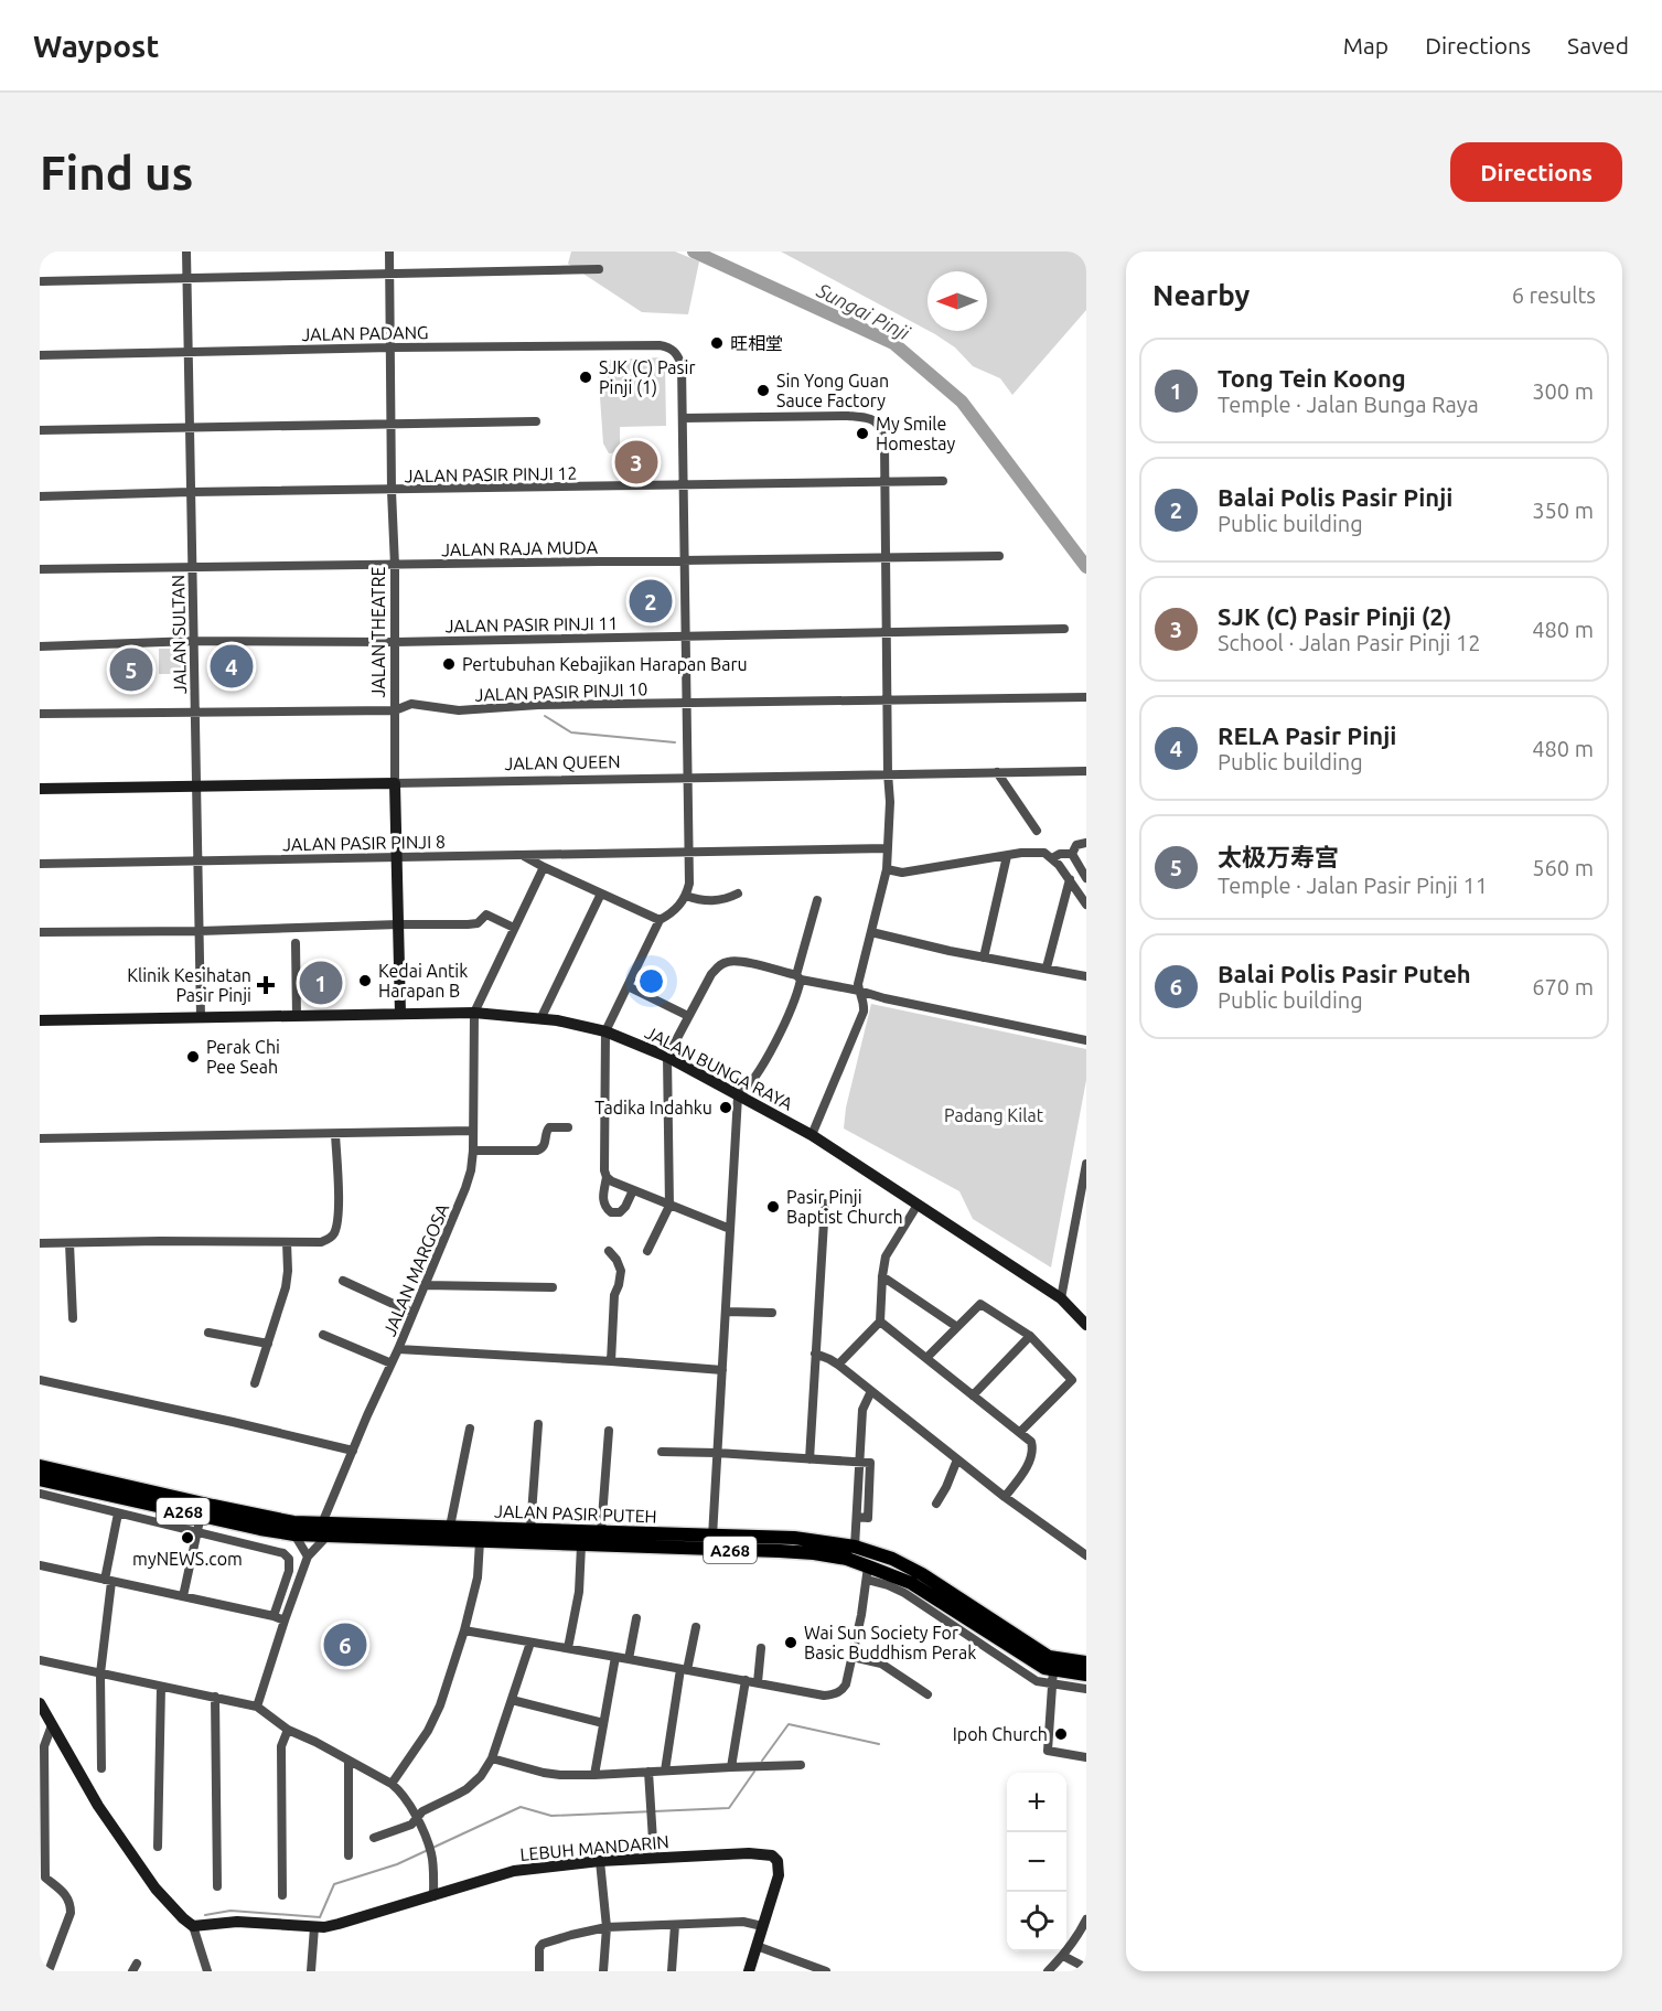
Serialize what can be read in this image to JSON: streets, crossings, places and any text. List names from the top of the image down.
{
  "streets": {
    "main road": [
      "JALAN THEATRE",
      "JALAN QUEEN",
      "JALAN BUNGA RAYA",
      "A268",
      "JALAN PASIR PUTEH",
      "LEBUH MANDARIN"
    ],
    "street": [
      "JALAN PADANG",
      "JALAN PASIR PINJI 12",
      "JALAN RAJA MUDA",
      "JALAN PASIR PINJI 11",
      "JALAN SULTAN",
      "JALAN PASIR PINJI 10",
      "JALAN PASIR PINJI 8",
      "JALAN MARGOSA"
    ]
  },
  "crossings": [
    ["JALAN PADANG", "JALAN THEATRE"],
    ["JALAN PADANG", "JALAN SULTAN"],
    ["JALAN PASIR PINJI 12", "JALAN THEATRE"],
    ["JALAN PASIR PINJI 12", "JALAN SULTAN"],
    ["JALAN RAJA MUDA", "JALAN THEATRE"],
    ["JALAN RAJA MUDA", "JALAN SULTAN"],
    ["JALAN PASIR PINJI 11", "JALAN THEATRE"],
    ["JALAN PASIR PINJI 11", "JALAN SULTAN"],
    ["JALAN THEATRE", "JALAN PASIR PINJI 10"],
    ["JALAN THEATRE", "JALAN QUEEN"],
    ["JALAN THEATRE", "JALAN PASIR PINJI 8"],
    ["JALAN THEATRE", "JALAN BUNGA RAYA"],
    ["JALAN SULTAN", "JALAN PASIR PINJI 10"],
    ["JALAN SULTAN", "JALAN QUEEN"],
    ["JALAN SULTAN", "JALAN PASIR PINJI 8"],
    ["JALAN SULTAN", "JALAN BUNGA RAYA"],
    ["JALAN BUNGA RAYA", "JALAN MARGOSA"],
    ["JALAN MARGOSA", "JALAN PASIR PUTEH"]
  ],
  "water": ["Sungai Pinji"],
  "parks": ["Padang Kilat"],
  "places": {
    "other": [
      "旺相堂",
      "SJK (C) Pasir Pinji (1)",
      "Sin Yong Guan Sauce Factory",
      "My Smile Homestay",
      "Pertubuhan Kebajikan Harapan Baru",
      "Kedai Antik Harapan B",
      "Perak Chi Pee Seah",
      "Tadika Indahku",
      "Pasir Pinji Baptist Church",
      "myNEWS.com",
      "Wai Sun Society For Basic Buddhism Perak",
      "Ipoh Church"
    ],
    "health": ["Klinik Kesihatan Pasir Pinji"]
  },
  "north": "left",
  "page": {
    "header": "Waypost",
    "nav": ["Map", "Directions", "Saved"],
    "buttons": "Directions",
    "title": "Find us",
    "heading": ["Nearby", "6 results"],
    "list": [
      {
        "mark": "1",
        "name": "Tong Tein Koong",
        "note": "Temple · Jalan Bunga Raya",
        "value": "300 m"
      },
      {
        "mark": "2",
        "name": "Balai Polis Pasir Pinji",
        "note": "Public building",
        "value": "350 m"
      },
      {
        "mark": "3",
        "name": "SJK (C) Pasir Pinji (2)",
        "note": "School · Jalan Pasir Pinji 12",
        "value": "480 m"
      },
      {
        "mark": "4",
        "name": "RELA Pasir Pinji",
        "note": "Public building",
        "value": "480 m"
      },
      {
        "mark": "5",
        "name": "太极万寿宫",
        "note": "Temple · Jalan Pasir Pinji 11",
        "value": "560 m"
      },
      {
        "mark": "6",
        "name": "Balai Polis Pasir Puteh",
        "note": "Public building",
        "value": "670 m"
      }
    ],
    "pins": [
      "3",
      "2",
      "4",
      "5",
      "1",
      "6"
    ],
    "map_buttons": ["+", "−"]
  }
}
